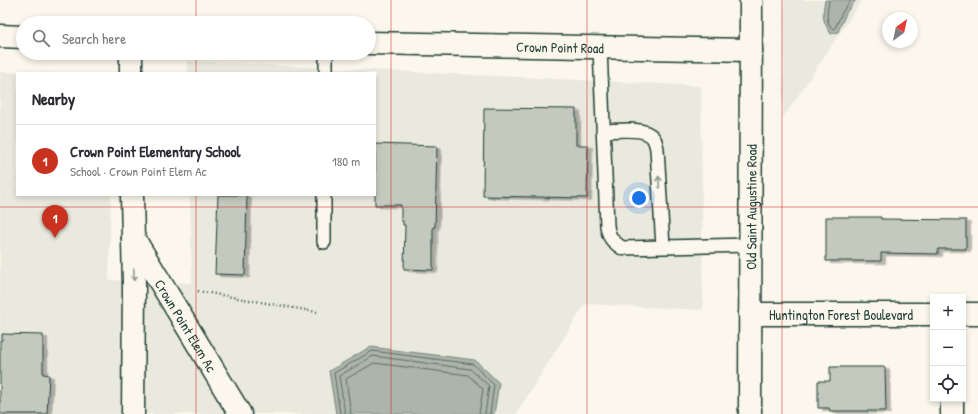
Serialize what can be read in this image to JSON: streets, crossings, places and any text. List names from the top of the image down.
{
  "streets": {
    "street": [
      "Crown Point Road",
      "Old Saint Augustine Road",
      "Huntington Forest Boulevard",
      "Crown Point Elem Ac"
    ]
  },
  "crossings": [
    ["Crown Point Road", "Old Saint Augustine Road"],
    ["Old Saint Augustine Road", "Huntington Forest Boulevard"]
  ],
  "one_way": ["Crown Point Elem Ac"],
  "north": "top right",
  "page": {
    "search": "Search here",
    "heading": "Nearby",
    "list": [
      {
        "mark": "1",
        "name": "Crown Point Elementary School",
        "note": "School · Crown Point Elem Ac",
        "value": "180 m"
      }
    ],
    "pins": "1",
    "map_buttons": ["+", "−"]
  }
}
